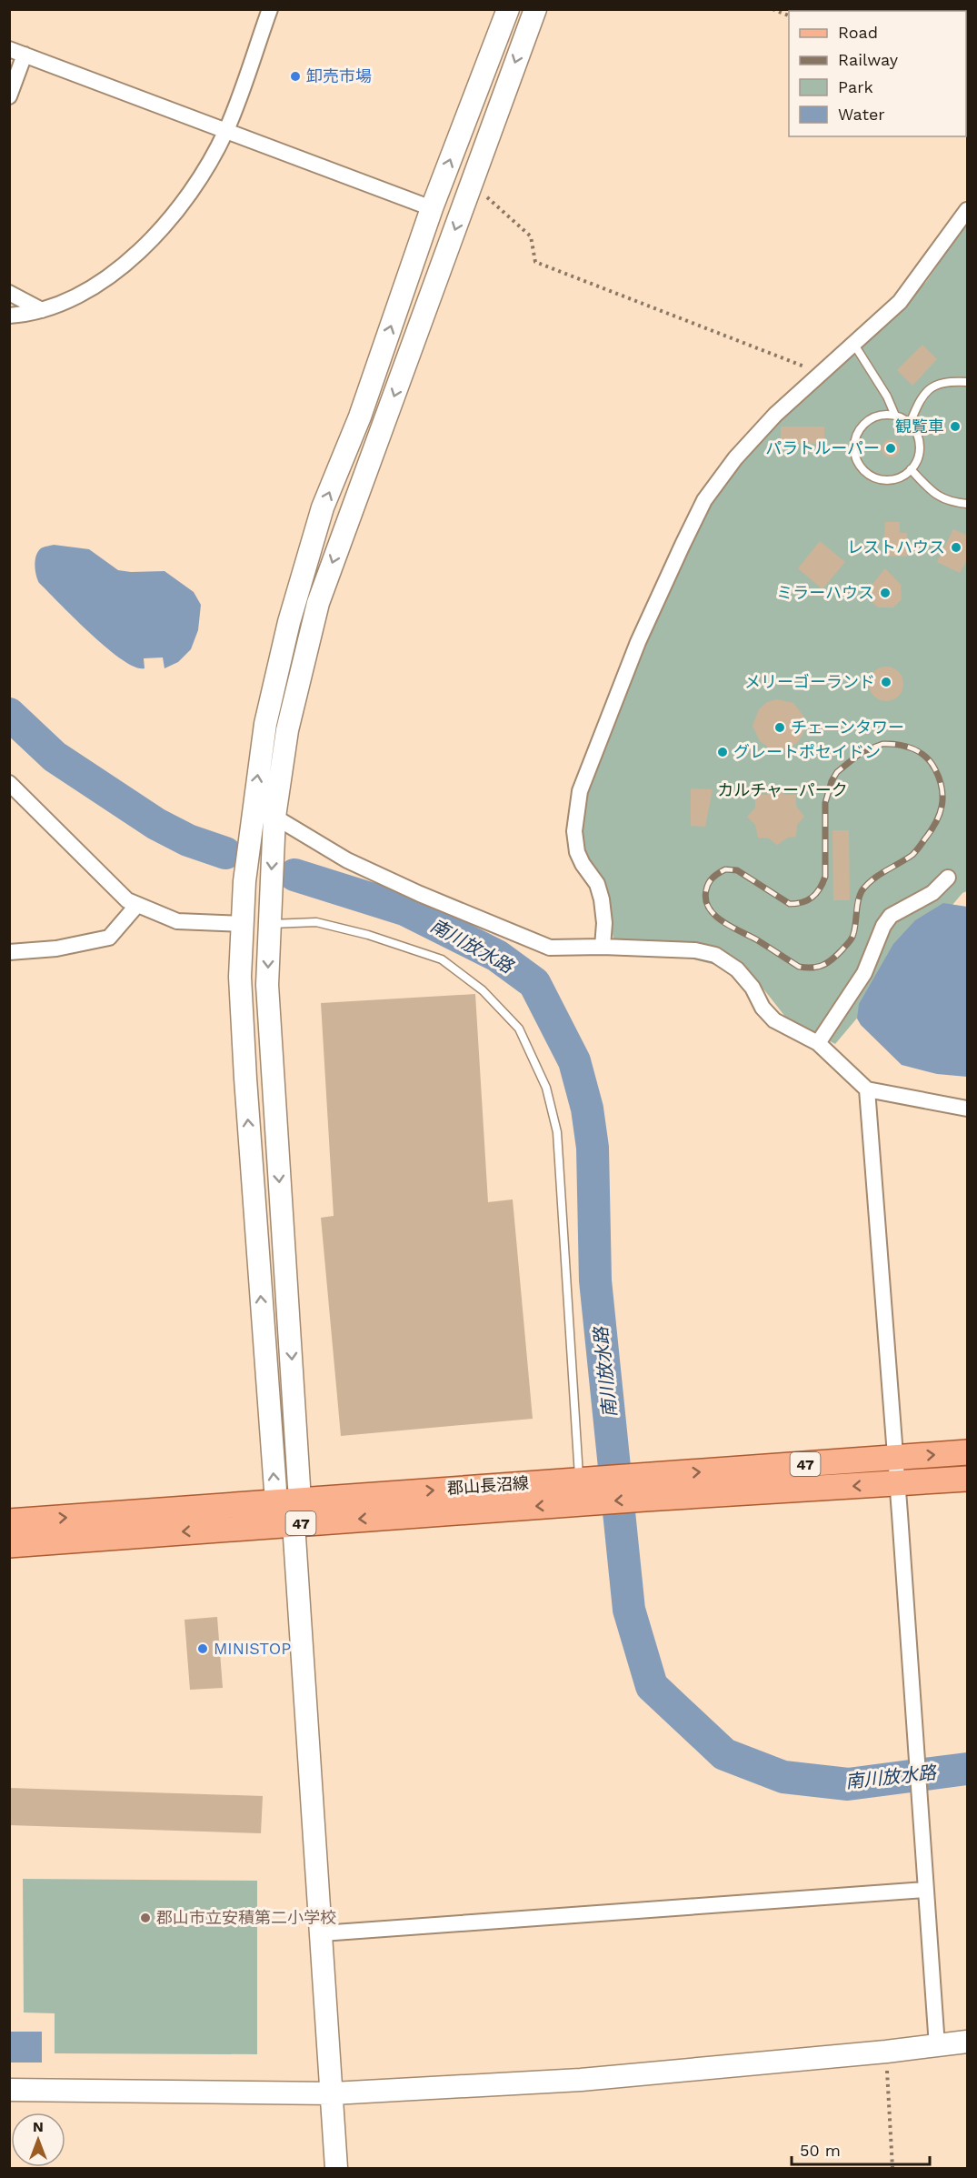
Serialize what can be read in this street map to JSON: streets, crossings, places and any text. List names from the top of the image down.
{
  "streets": {
    "main road": ["47", "郡山長沼線"]
  },
  "water": ["南川放水路"],
  "parks": ["カルチャーパーク"],
  "places": [
    "卸売市場",
    "観覧車",
    "パラトルーパー",
    "レストハウス",
    "ミラーハウス",
    "メリーゴーランド",
    "チェーンタワー",
    "グレートポセイドン",
    "MINISTOP",
    "郡山市立安積第二小学校"
  ],
  "legend": [
    "Road",
    "Railway",
    "Park",
    "Water"
  ],
  "scale_bar": "50 m",
  "north": "top"
}
